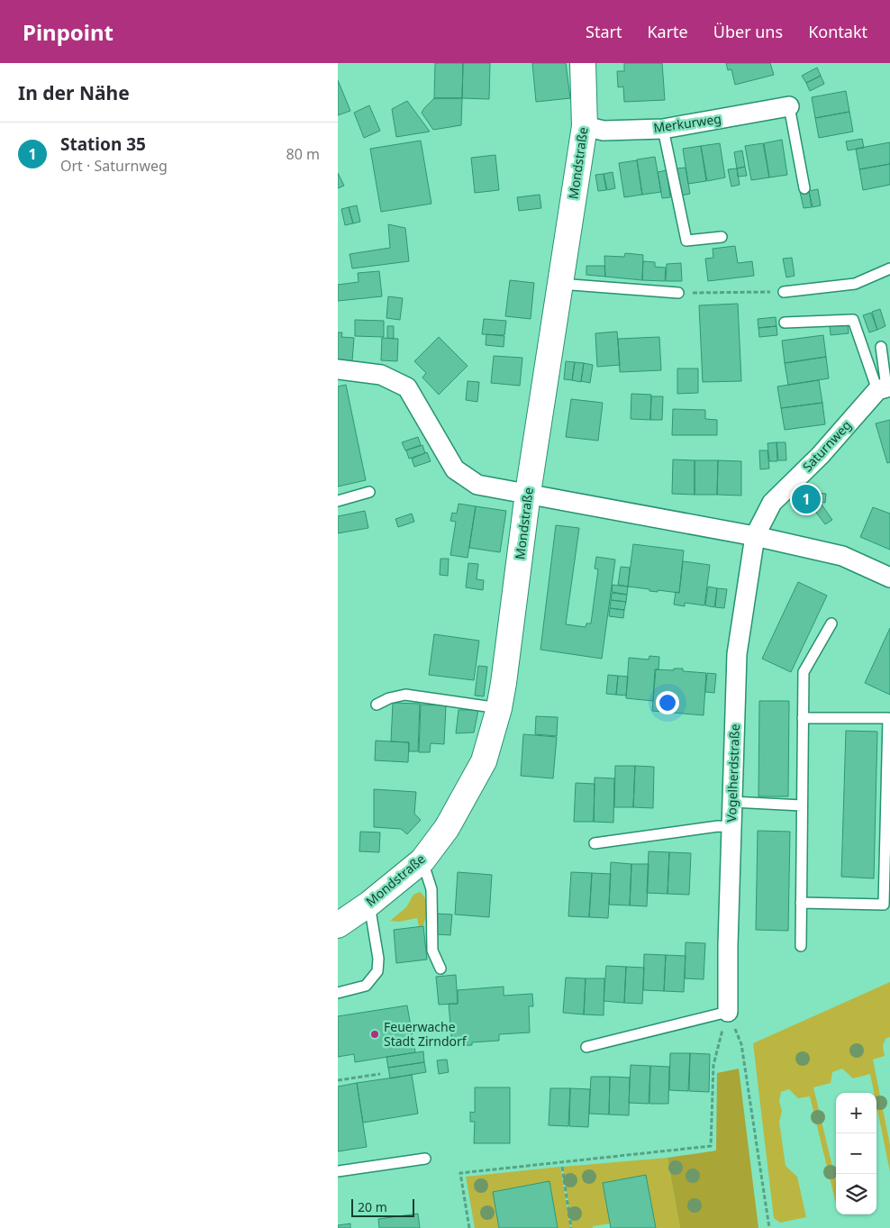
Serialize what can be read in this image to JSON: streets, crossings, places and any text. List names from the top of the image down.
{
  "streets": {
    "street": [
      "Merkurweg",
      "Mondstraße",
      "Saturnweg",
      "Vogelherdstraße"
    ]
  },
  "crossings": [
    ["Merkurweg", "Mondstraße"],
    ["Saturnweg", "Vogelherdstraße"]
  ],
  "places": ["Feuerwache Stadt Zirndorf"],
  "scale_bar": "20 m",
  "page": {
    "header": "Pinpoint",
    "nav": [
      "Start",
      "Karte",
      "Über uns",
      "Kontakt"
    ],
    "heading": "In der Nähe",
    "list": [
      {
        "mark": "1",
        "name": "Station 35",
        "note": "Ort · Saturnweg",
        "value": "80 m"
      }
    ],
    "pins": "1",
    "map_buttons": ["+", "−"],
    "scale": "20 m"
  }
}
